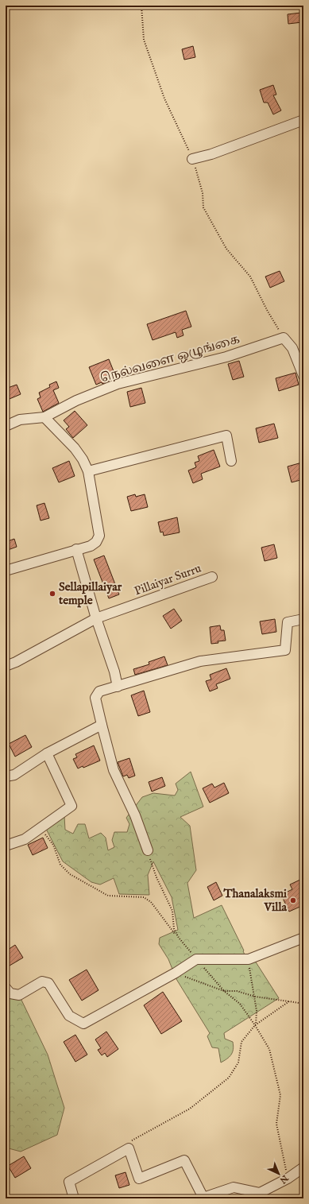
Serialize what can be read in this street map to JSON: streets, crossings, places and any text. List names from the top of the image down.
{
  "streets": {
    "street": ["நெல்வளை ஒழுங்கை", "Pillaiyar Surru"]
  },
  "places": ["Sellapillaiyar temple", "Thanalaksmi Villa"],
  "north": "bottom right"
}
